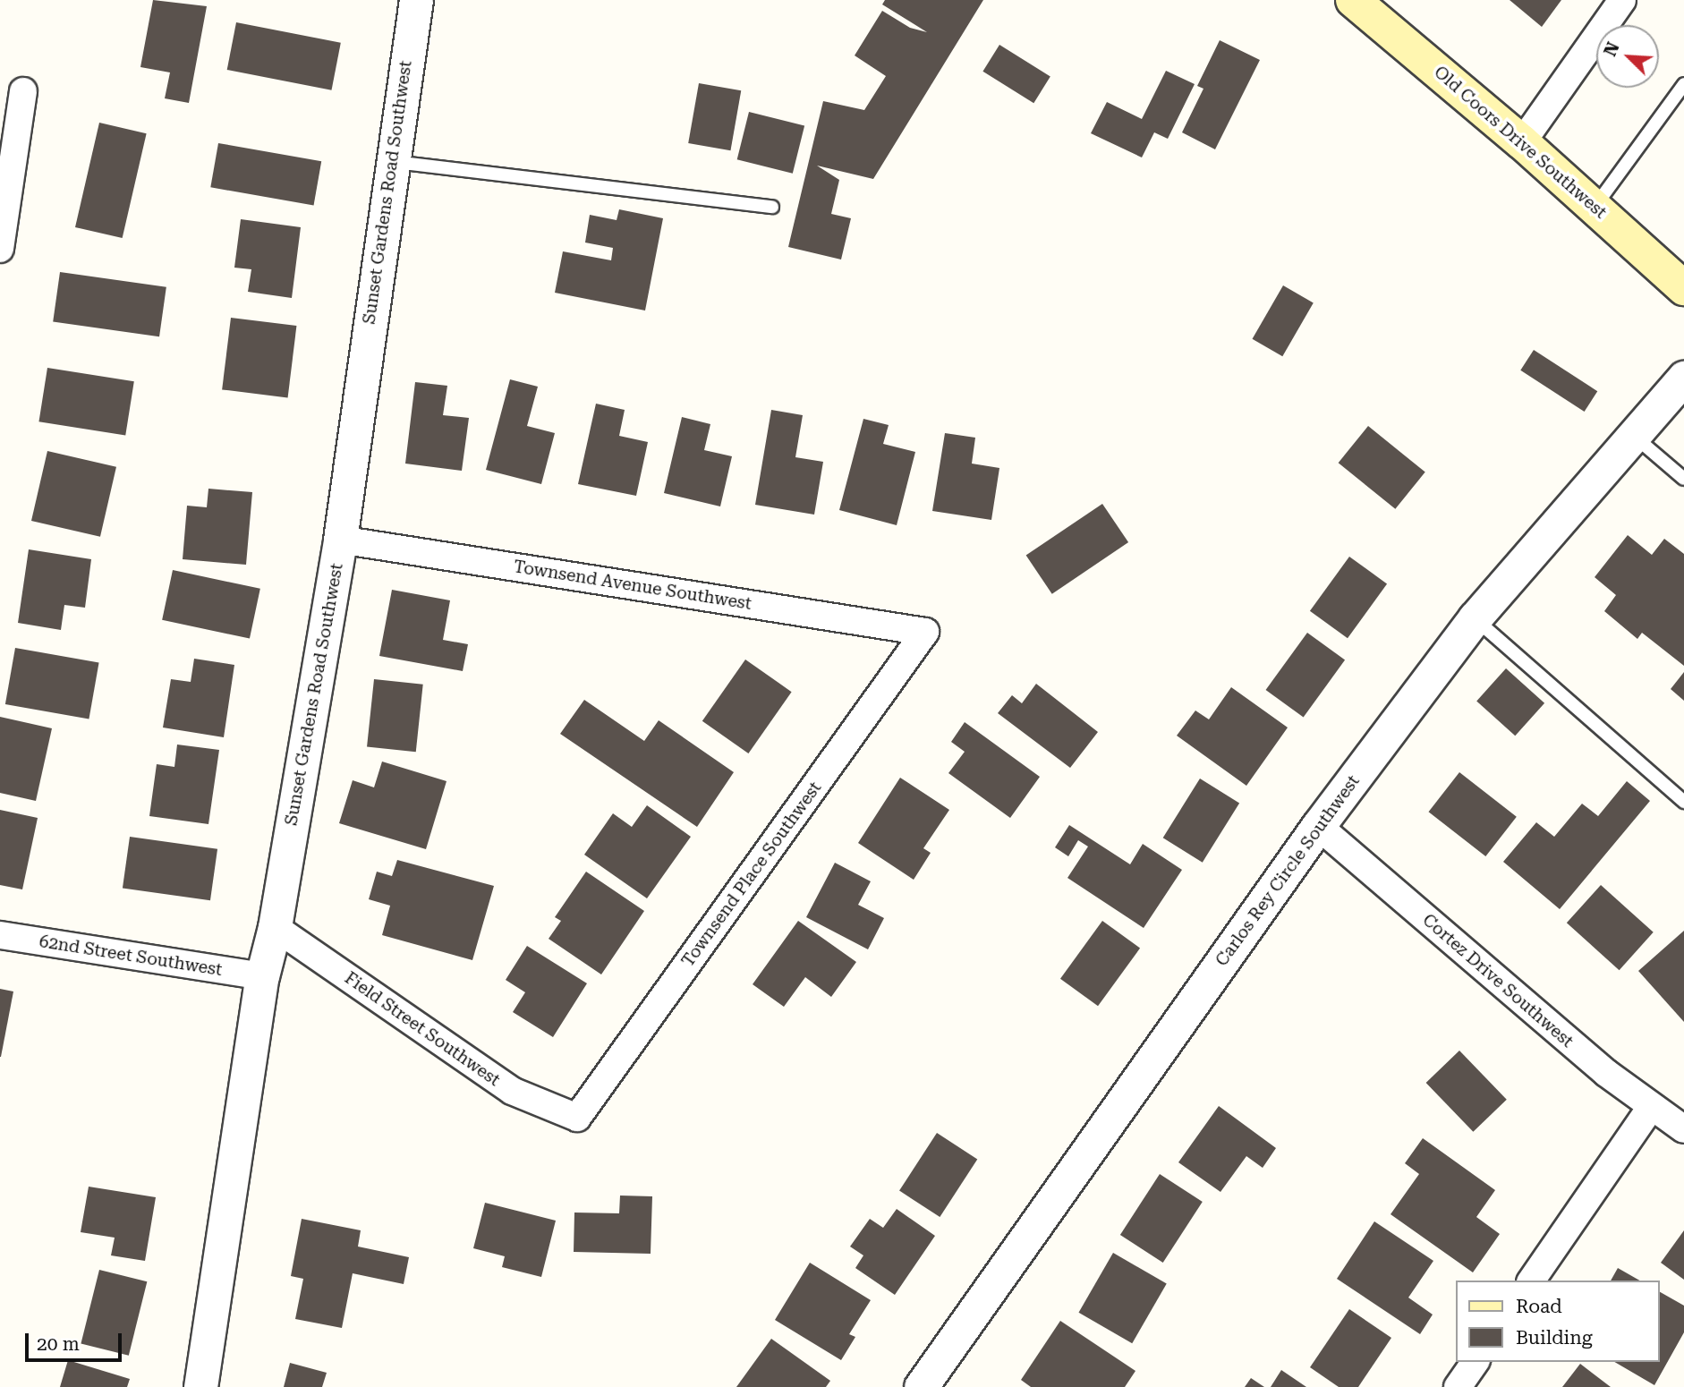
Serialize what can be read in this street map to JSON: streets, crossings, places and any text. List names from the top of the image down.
{
  "streets": {
    "main road": ["Old Coors Drive Southwest"],
    "street": [
      "Sunset Gardens Road Southwest",
      "Townsend Avenue Southwest",
      "Carlos Rey Circle Southwest",
      "Townsend Place Southwest",
      "62nd Street Southwest",
      "Cortez Drive Southwest",
      "Field Street Southwest"
    ]
  },
  "crossings": [
    ["Sunset Gardens Road Southwest", "Townsend Avenue Southwest"],
    ["Sunset Gardens Road Southwest", "62nd Street Southwest"],
    ["Sunset Gardens Road Southwest", "Field Street Southwest"],
    ["Townsend Avenue Southwest", "Townsend Place Southwest"],
    ["Carlos Rey Circle Southwest", "Cortez Drive Southwest"],
    ["Townsend Place Southwest", "Field Street Southwest"]
  ],
  "legend": ["Road", "Building"],
  "scale_bar": "20 m",
  "north": "top left"
}
